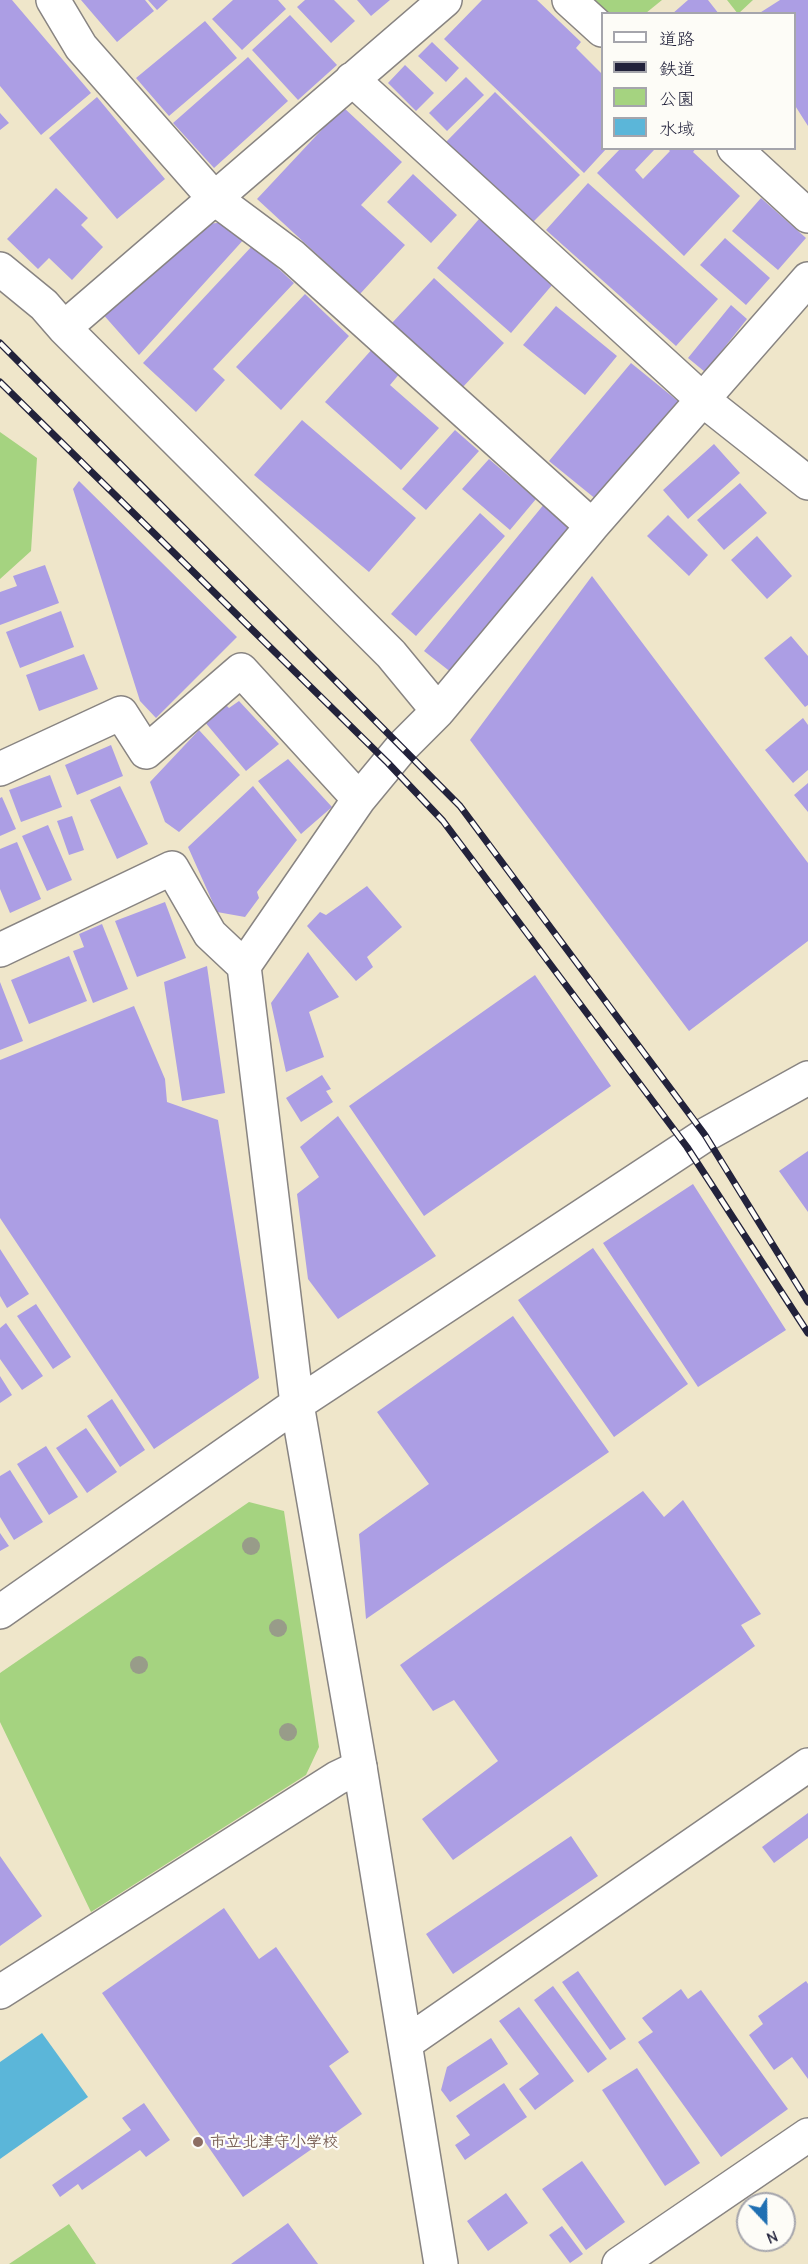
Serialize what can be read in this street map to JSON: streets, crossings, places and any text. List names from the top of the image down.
{
  "places": ["市立北津守小学校"],
  "legend": [
    "道路",
    "鉄道",
    "公園",
    "水域"
  ],
  "north": "bottom"
}
